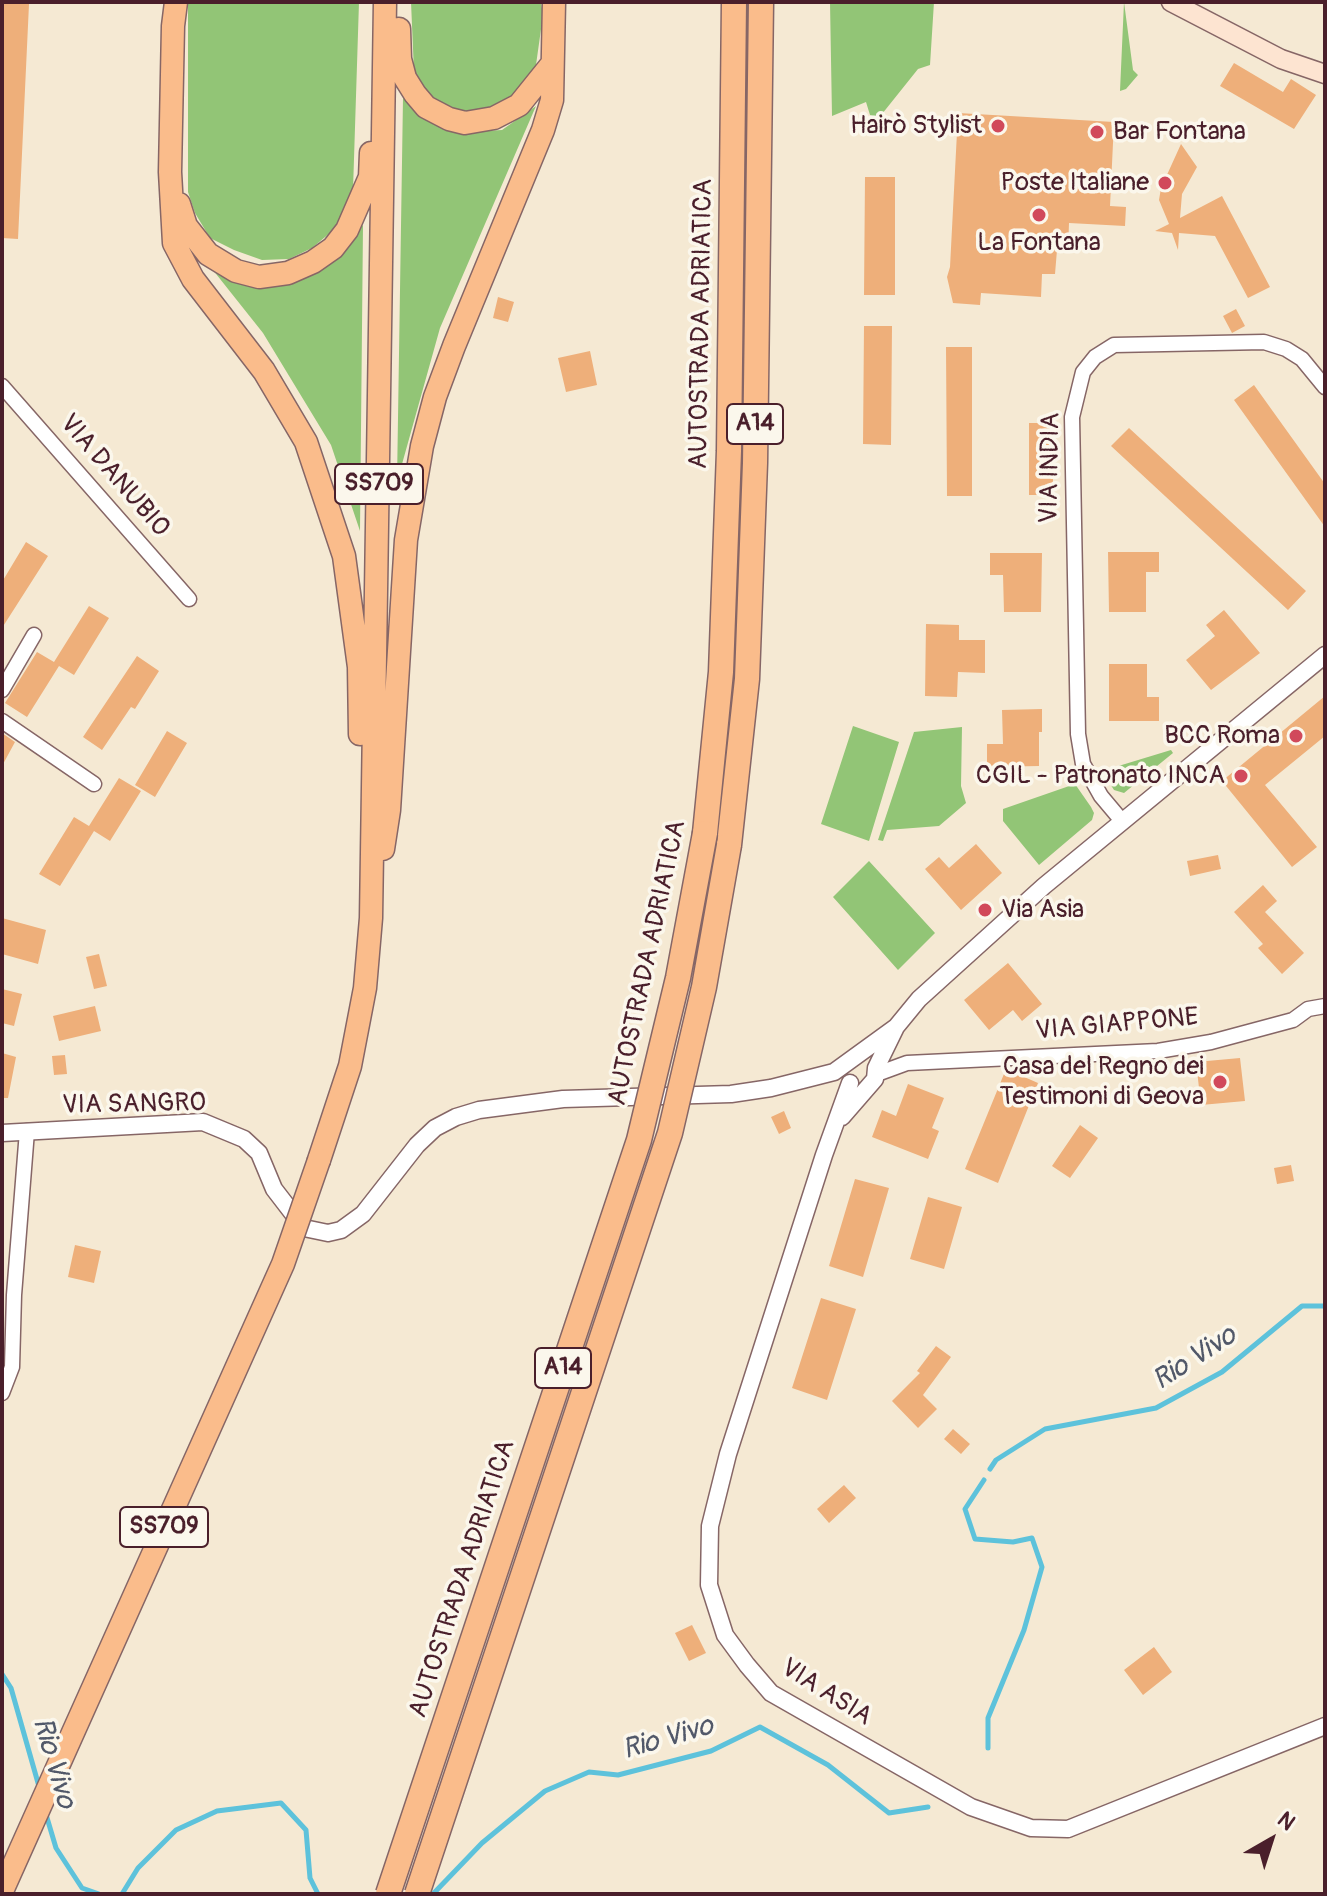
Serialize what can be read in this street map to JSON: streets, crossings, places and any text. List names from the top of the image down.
{
  "streets": {
    "highway": ["AUTOSTRADA ADRIATICA", "A14", "SS709"],
    "street": [
      "VIA INDIA",
      "VIA DANUBIO",
      "VIA GIAPPONE",
      "VIA SANGRO",
      "VIA ASIA"
    ]
  },
  "crossings": [
    ["VIA INDIA", "VIA ASIA"],
    ["VIA GIAPPONE", "VIA ASIA"],
    ["VIA SANGRO", "VIA ASIA"]
  ],
  "water": ["Rio Vivo"],
  "places": [
    "Hairò Stylist",
    "Bar Fontana",
    "Poste Italiane",
    "La Fontana",
    "BCC Roma",
    "CGIL - Patronato INCA",
    "Via Asia",
    "Casa del Regno dei Testimoni di Geova"
  ],
  "north": "top right"
}
